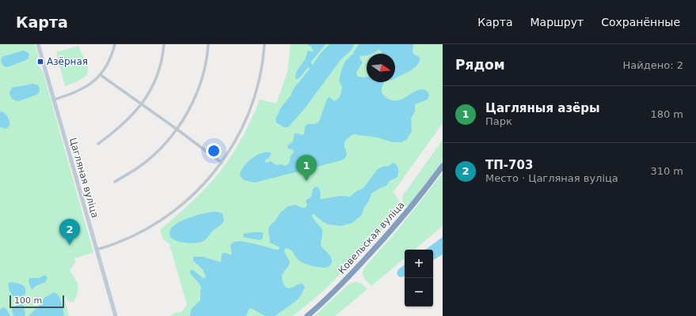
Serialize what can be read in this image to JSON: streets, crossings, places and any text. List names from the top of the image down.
{
  "streets": {
    "highway": ["Ковельская вуліца"],
    "street": ["Цагляная вуліца"]
  },
  "places": {
    "transit": ["Азёрная"]
  },
  "scale_bar": "100 m",
  "north": "right",
  "page": {
    "header": "Карта",
    "nav": ["Карта", "Маршрут", "Сохранённые"],
    "heading": ["Рядом", "Найдено: 2"],
    "list": [
      {
        "mark": "1",
        "name": "Цагляныя азёры",
        "note": "Парк",
        "value": "180 m"
      },
      {
        "mark": "2",
        "name": "ТП-703",
        "note": "Место · Цагляная вуліца",
        "value": "310 m"
      }
    ],
    "pins": ["1", "2"],
    "map_buttons": ["+", "−"],
    "scale": "100 m"
  }
}
